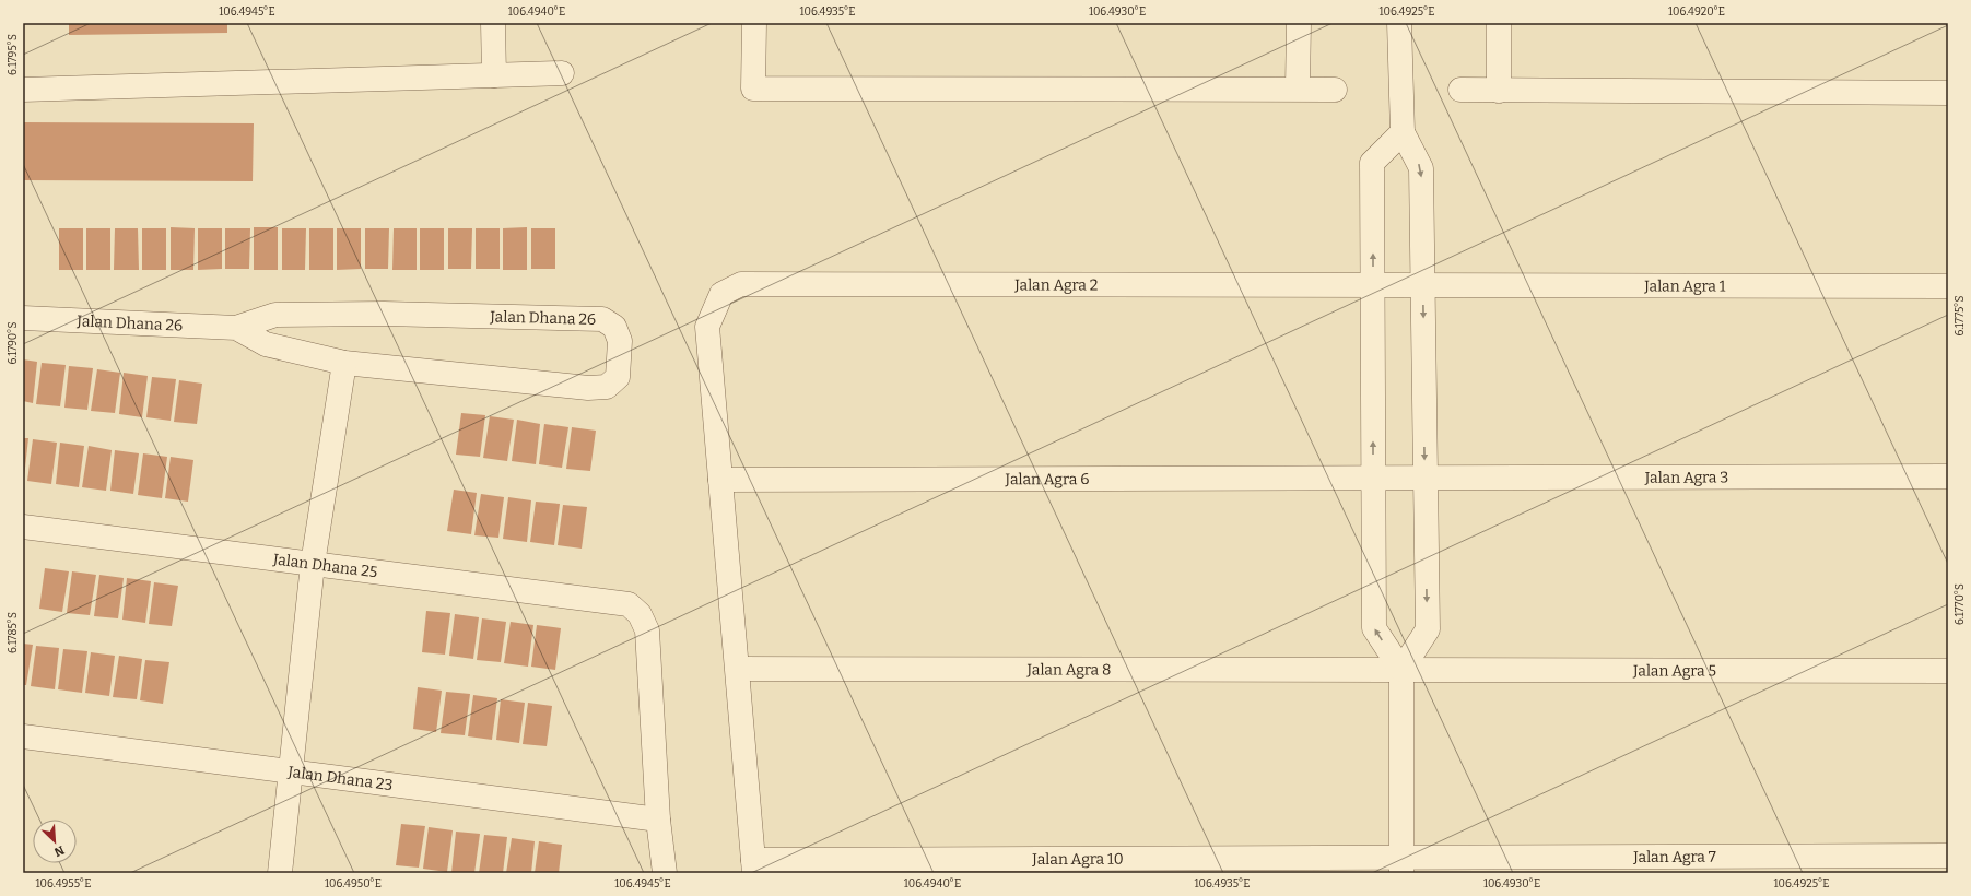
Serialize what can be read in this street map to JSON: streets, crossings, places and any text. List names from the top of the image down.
{
  "streets": {
    "street": [
      "Jalan Agra 2",
      "Jalan Agra 1",
      "Jalan Dhana 26",
      "Jalan Agra 3",
      "Jalan Agra 6",
      "Jalan Dhana 25",
      "Jalan Agra 8",
      "Jalan Agra 5",
      "Jalan Dhana 23",
      "Jalan Agra 7",
      "Jalan Agra 10"
    ]
  },
  "crossings": [
    ["Jalan Agra 2", "Jalan Agra 1"],
    ["Jalan Agra 2", "Jalan Agra 6"],
    ["Jalan Agra 3", "Jalan Agra 6"],
    ["Jalan Dhana 25", "Jalan Dhana 23"],
    ["Jalan Agra 8", "Jalan Agra 5"],
    ["Jalan Agra 7", "Jalan Agra 10"]
  ],
  "north": "bottom right",
  "coordinates": [
    "106.4945°E",
    "106.4940°E",
    "106.4935°E",
    "106.4930°E",
    "106.4925°E",
    "106.4920°E",
    "6.1795°S",
    "6.1775°S",
    "6.1790°S",
    "6.1770°S",
    "6.1785°S",
    "106.4955°E",
    "106.4950°E"
  ]
}
